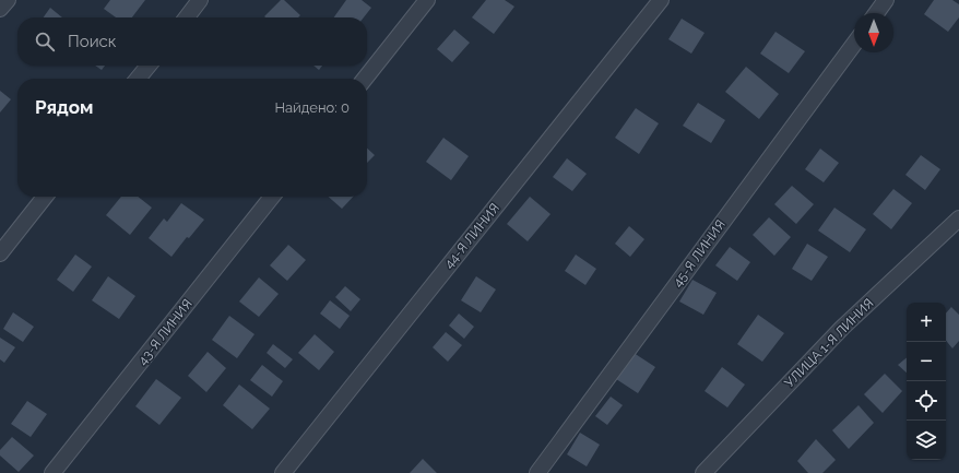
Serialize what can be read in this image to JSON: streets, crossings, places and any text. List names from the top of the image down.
{
  "streets": {
    "street": [
      "44-Я ЛИНИЯ",
      "45-Я ЛИНИЯ",
      "43-Я ЛИНИЯ",
      "УЛИЦА 1-Я ЛИНИЯ"
    ]
  },
  "north": "bottom",
  "page": {
    "search": "Поиск",
    "heading": ["Рядом", "Найдено: 0"],
    "map_buttons": ["+", "−"]
  }
}
